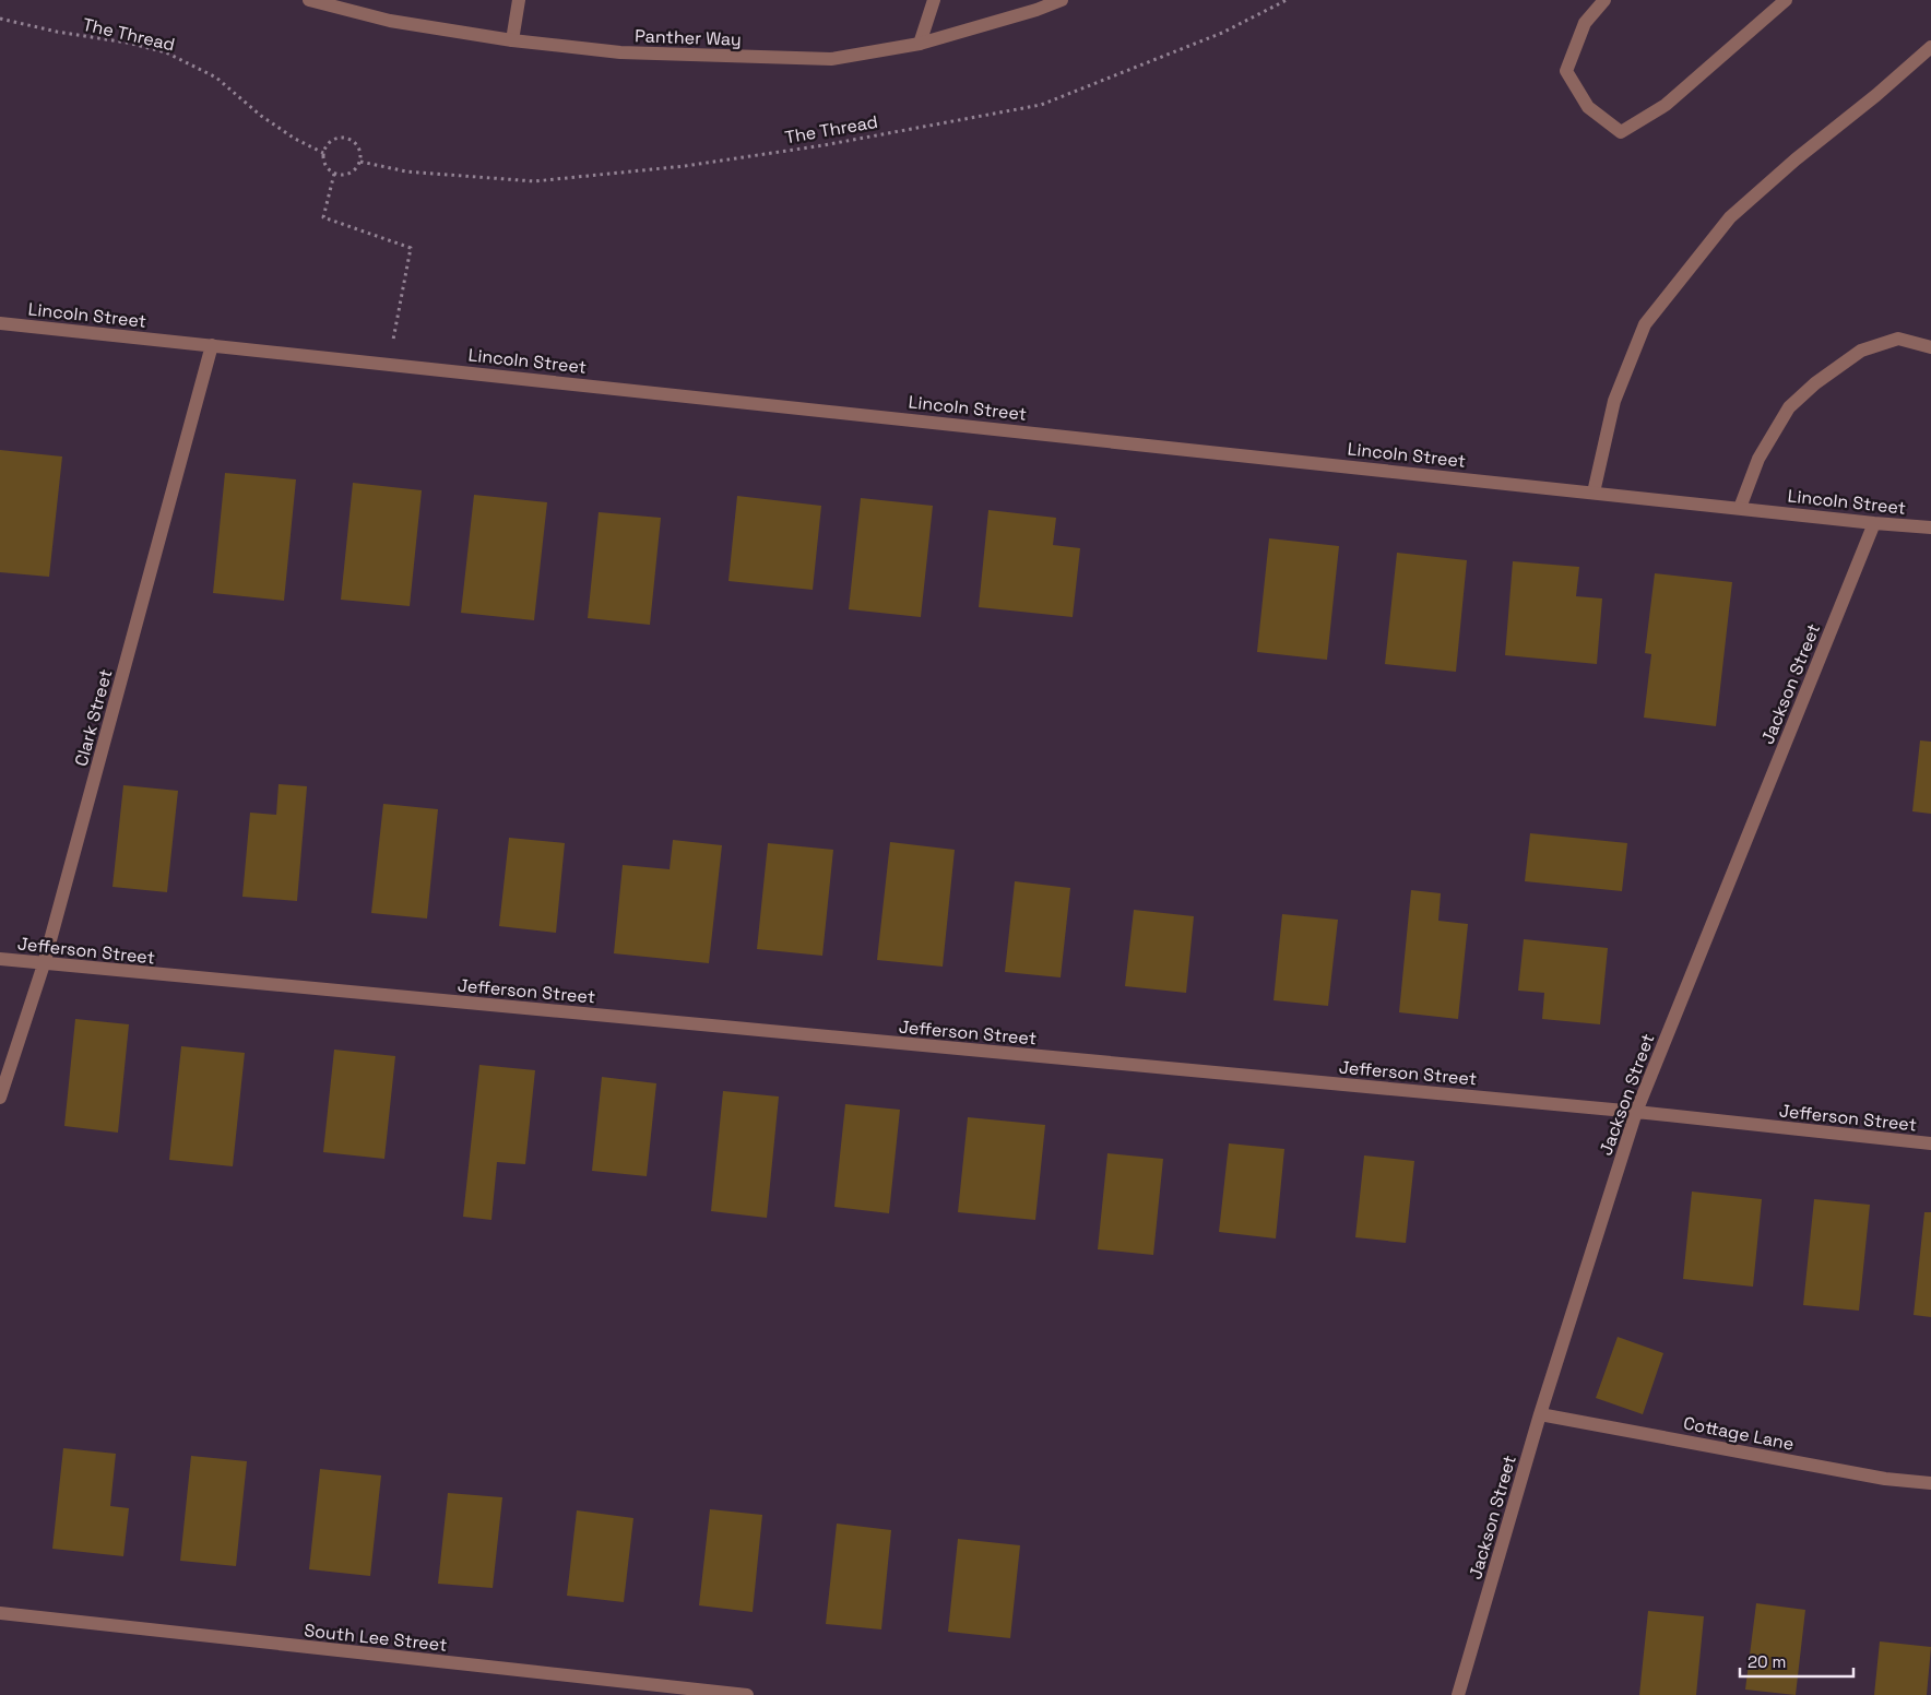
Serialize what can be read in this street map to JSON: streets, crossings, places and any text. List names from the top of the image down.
{
  "streets": {
    "street": [
      "Panther Way",
      "Lincoln Street",
      "Jackson Street",
      "Clark Street",
      "Jefferson Street",
      "Cottage Lane",
      "South Lee Street"
    ],
    "path": ["The Thread"]
  },
  "crossings": [
    ["Lincoln Street", "Jackson Street"],
    ["Lincoln Street", "Clark Street"],
    ["Jackson Street", "Jefferson Street"],
    ["Jackson Street", "Cottage Lane"],
    ["Clark Street", "Jefferson Street"]
  ],
  "scale_bar": "20 m"
}
